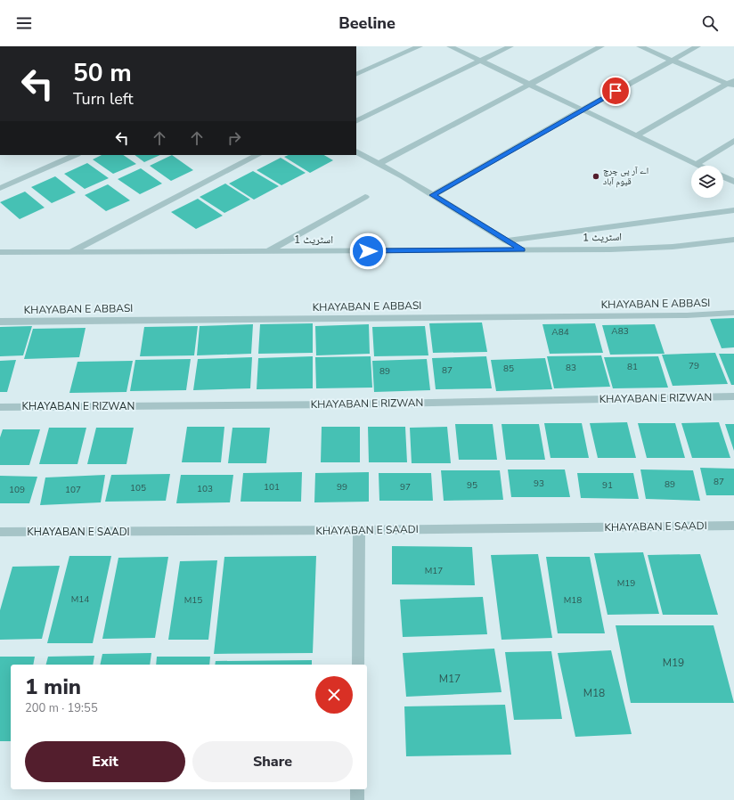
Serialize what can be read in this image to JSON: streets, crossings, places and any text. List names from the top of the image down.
{
  "streets": {
    "street": [
      "اسٹریٹ 1",
      "KHAYABAN E ABBASI",
      "KHAYABAN E RIZWAN",
      "KHAYABAN E SAADI"
    ]
  },
  "places": ["اے آر پی چرچ قیوم آباد"],
  "house_numbers": [
    "A83",
    "A84",
    "79",
    "81",
    "83",
    "85",
    "87",
    "89",
    "87",
    "93",
    "89",
    "95",
    "91",
    "101",
    "99",
    "97",
    "105",
    "103",
    "109",
    "107",
    "M17",
    "M19",
    "M14",
    "M15",
    "M18",
    "M19",
    "M17",
    "M18"
  ],
  "page": {
    "header": "Beeline",
    "turn": ["50 m", "Turn left"],
    "heading": ["1 min", "200 m · 19:55"],
    "buttons": ["Exit", "Share"]
  }
}
